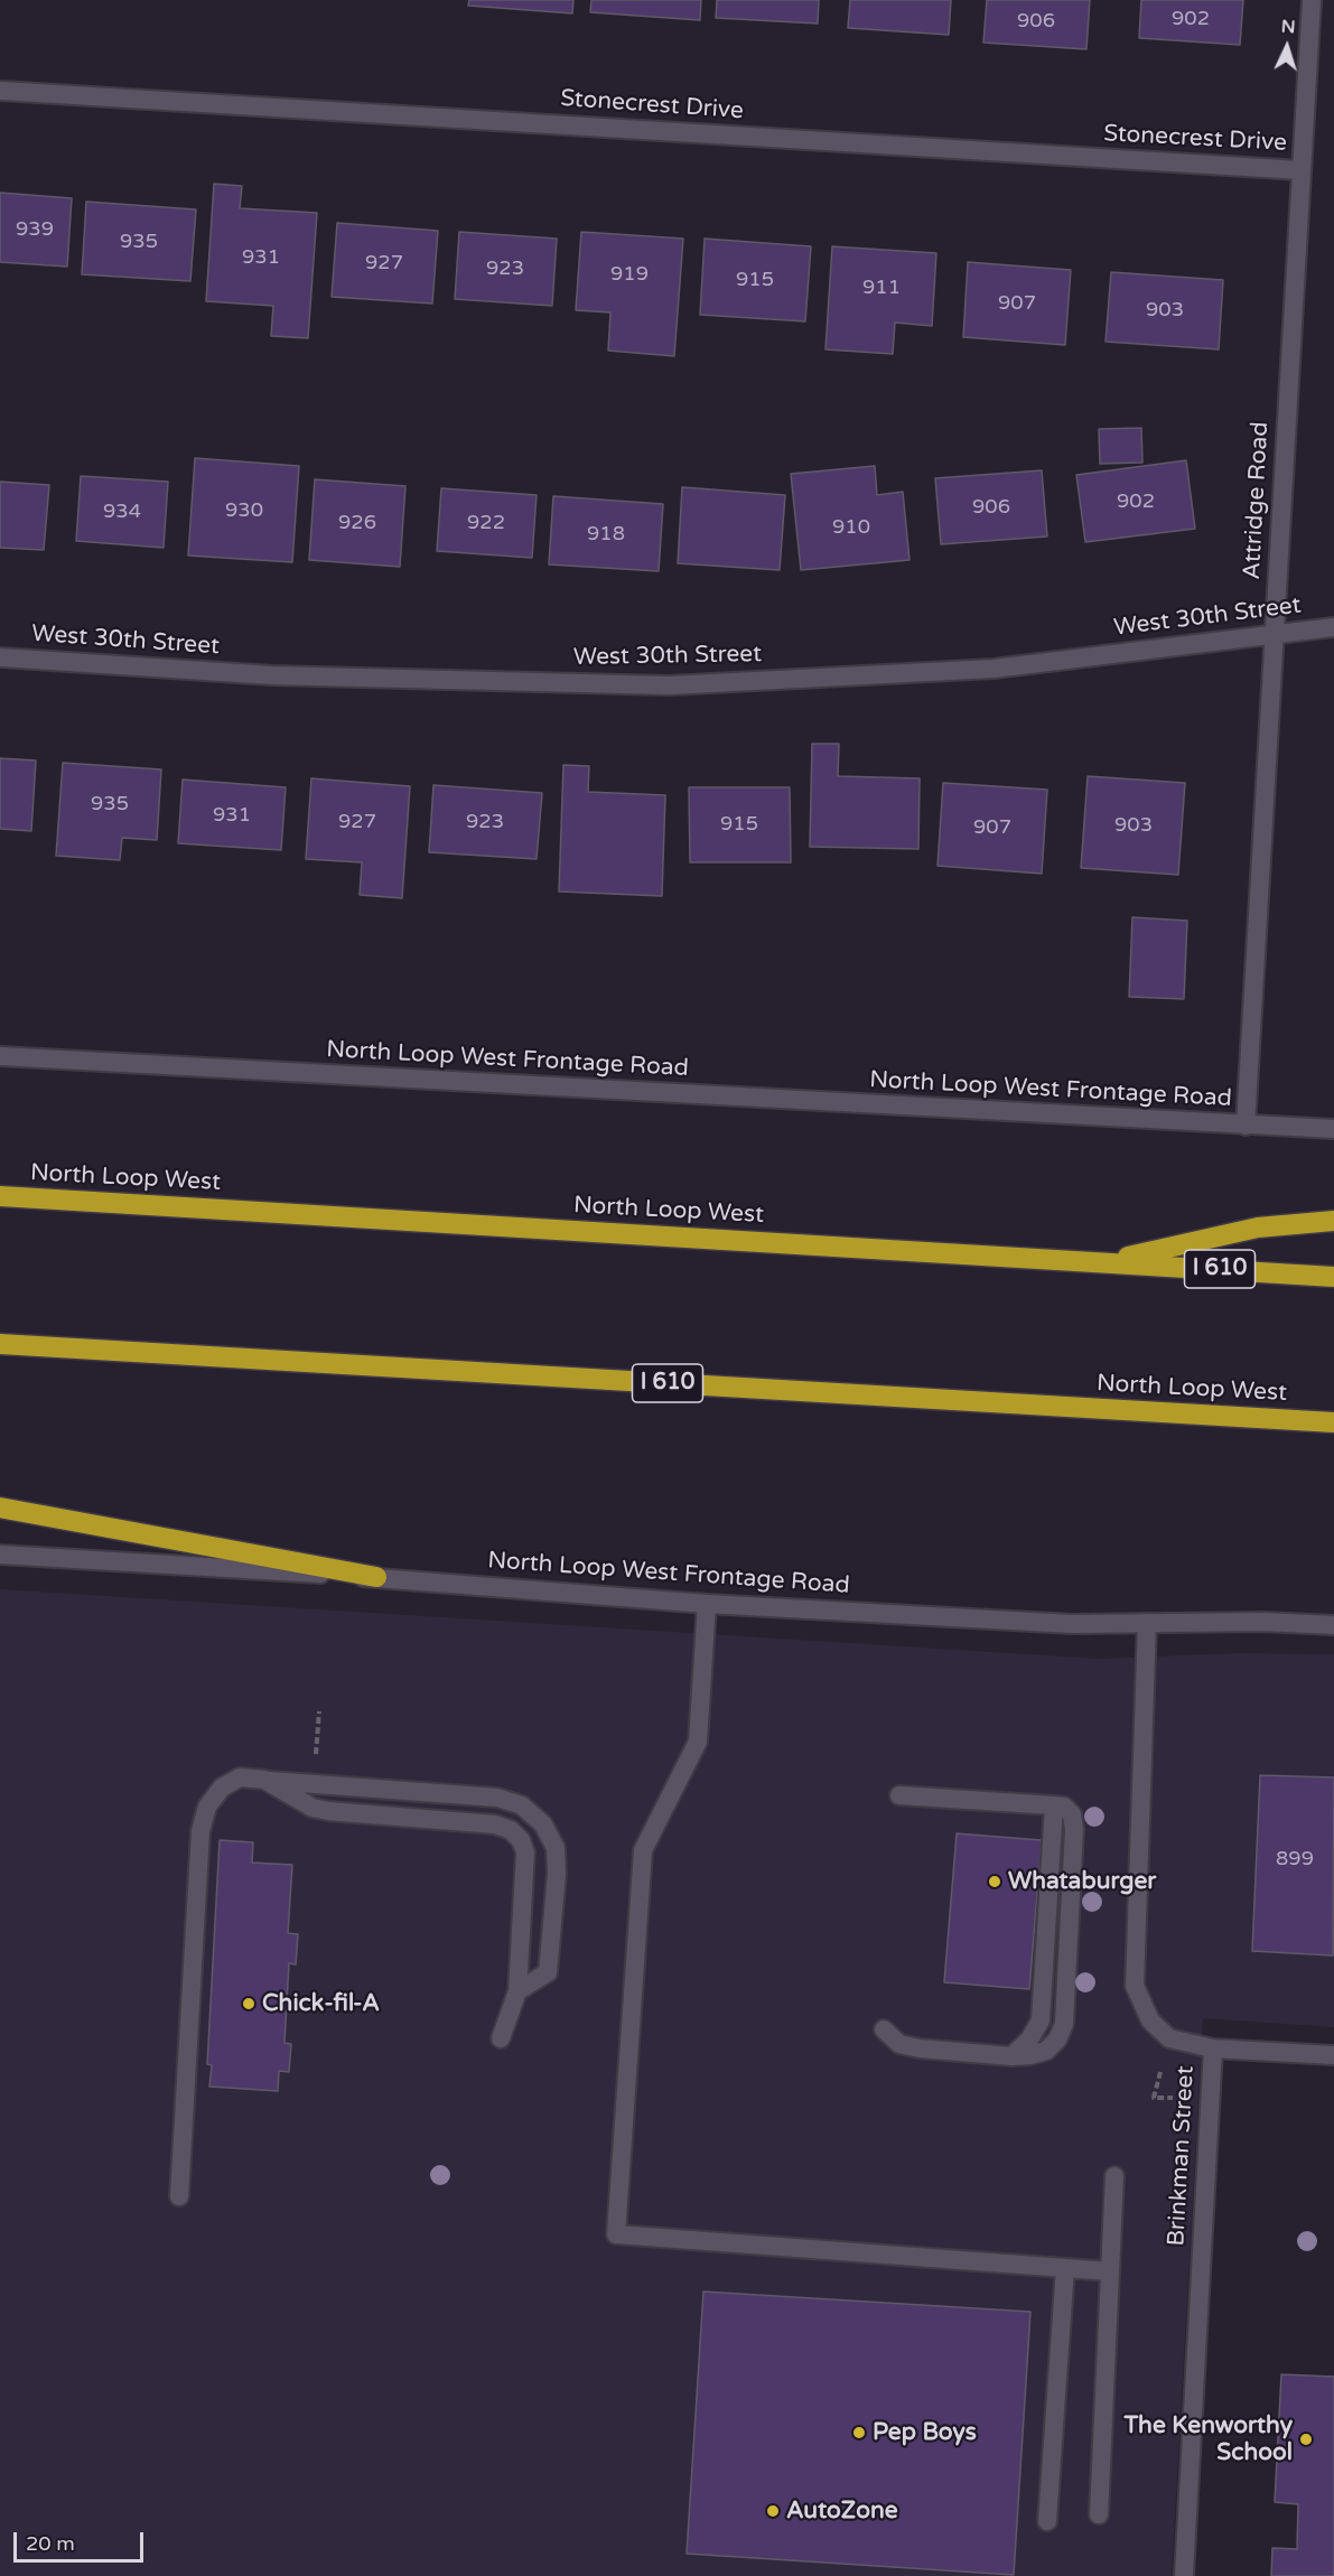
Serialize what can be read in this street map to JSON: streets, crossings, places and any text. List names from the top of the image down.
{
  "streets": {
    "highway": ["North Loop West", "I 610"],
    "street": [
      "Stonecrest Drive",
      "Attridge Road",
      "West 30th Street",
      "North Loop West Frontage Road",
      "Brinkman Street"
    ]
  },
  "crossings": [
    ["Stonecrest Drive", "Attridge Road"],
    ["Attridge Road", "West 30th Street"],
    ["Attridge Road", "North Loop West Frontage Road"],
    ["North Loop West Frontage Road", "Brinkman Street"]
  ],
  "places": [
    "Whataburger",
    "Chick-fil-A",
    "Pep Boys",
    "The Kenworthy School",
    "AutoZone"
  ],
  "house_numbers": [
    "902",
    "906",
    "939",
    "935",
    "931",
    "927",
    "923",
    "919",
    "915",
    "911",
    "907",
    "903",
    "902",
    "906",
    "930",
    "934",
    "926",
    "922",
    "910",
    "918",
    "935",
    "931",
    "927",
    "923",
    "915",
    "903",
    "907",
    "899"
  ],
  "scale_bar": "20 m",
  "north": "top"
}
